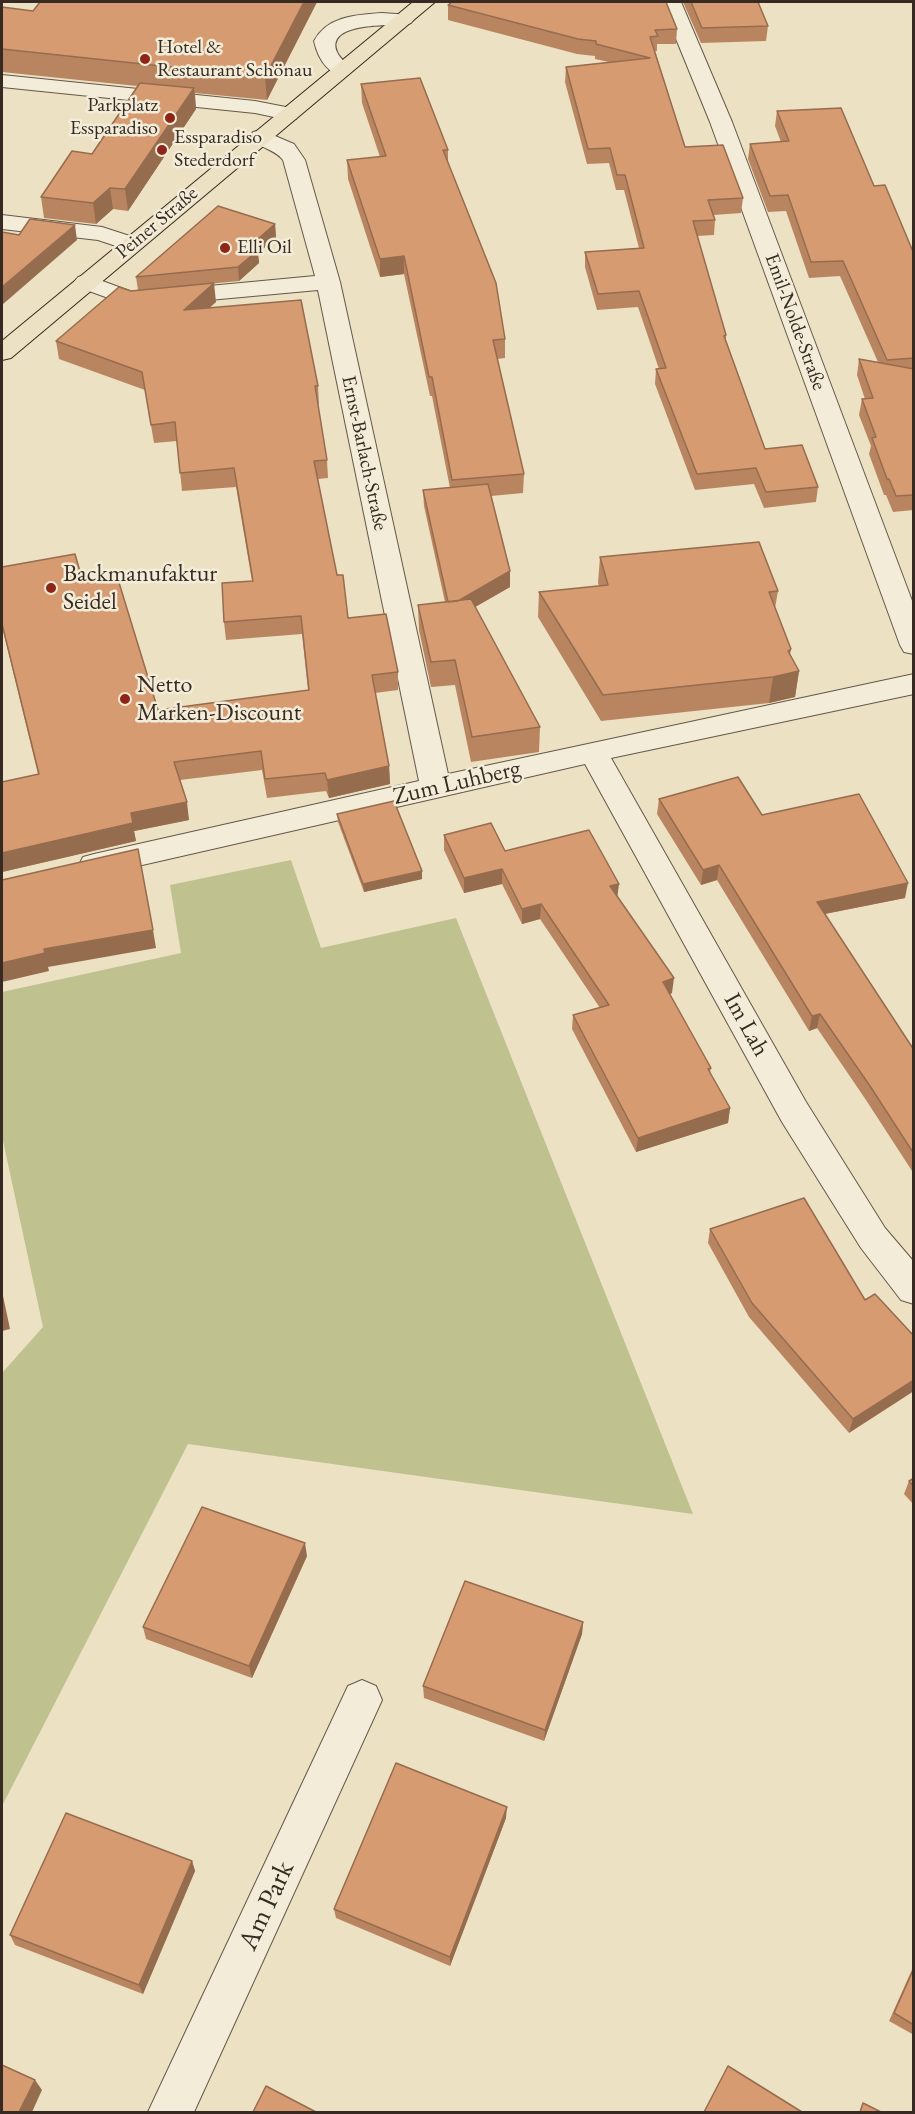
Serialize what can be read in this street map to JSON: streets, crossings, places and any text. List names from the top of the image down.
{
  "streets": {
    "main road": ["Peiner Straße"],
    "street": [
      "Emil-Nolde-Straße",
      "Ernst-Barlach-Straße",
      "Zum Luhberg",
      "Im Lah",
      "Am Park"
    ]
  },
  "crossings": [
    ["Peiner Straße", "Ernst-Barlach-Straße"],
    ["Ernst-Barlach-Straße", "Zum Luhberg"],
    ["Zum Luhberg", "Im Lah"]
  ],
  "places": [
    "Hotel & Restaurant Schönau",
    "Parkplatz Essparadiso",
    "Essparadiso Stederdorf",
    "Elli Oil",
    "Backmanufaktur Seidel",
    "Netto Marken-Discount"
  ]
}
